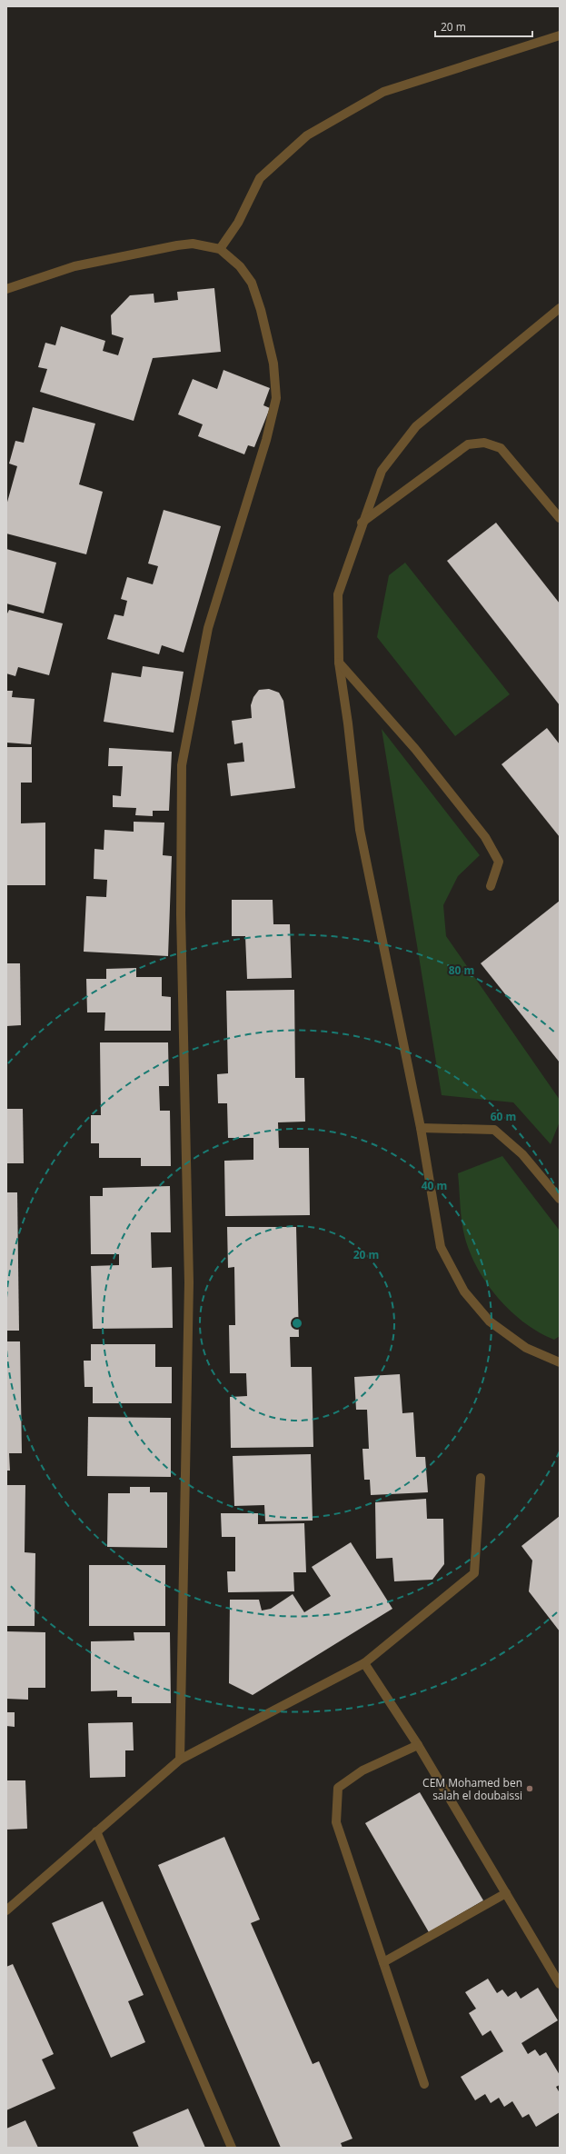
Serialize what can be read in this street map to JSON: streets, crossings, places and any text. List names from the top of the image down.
{
  "places": ["CEM Mohamed ben salah el doubaissi"],
  "scale_bar": "20 m",
  "rings": [
    "80 m",
    "60 m",
    "40 m",
    "20 m"
  ]
}
